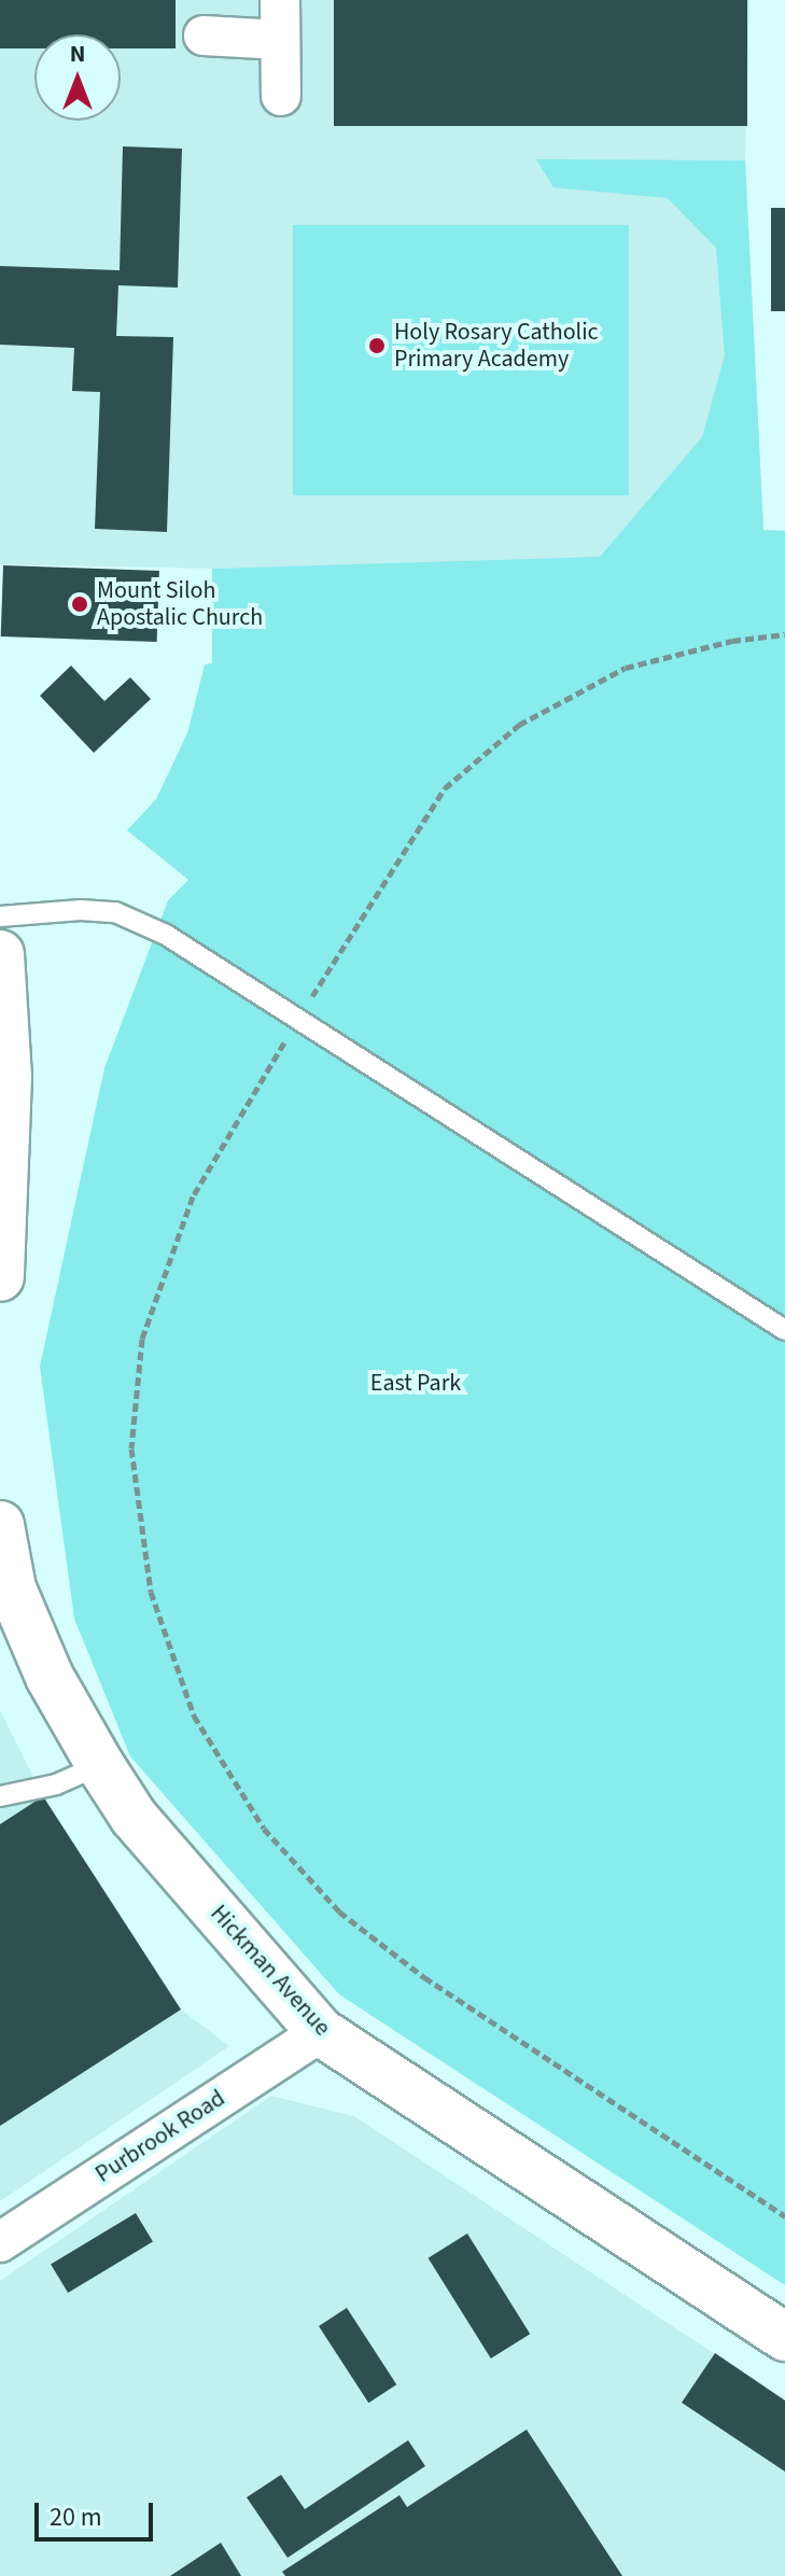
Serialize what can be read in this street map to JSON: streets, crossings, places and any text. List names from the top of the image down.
{
  "streets": {
    "street": ["Hickman Avenue", "Purbrook Road"]
  },
  "crossings": [
    ["Hickman Avenue", "Purbrook Road"]
  ],
  "parks": ["East Park"],
  "places": ["Holy Rosary Catholic Primary Academy", "Mount Siloh Apostalic Church"],
  "scale_bar": "20 m",
  "north": "top"
}
